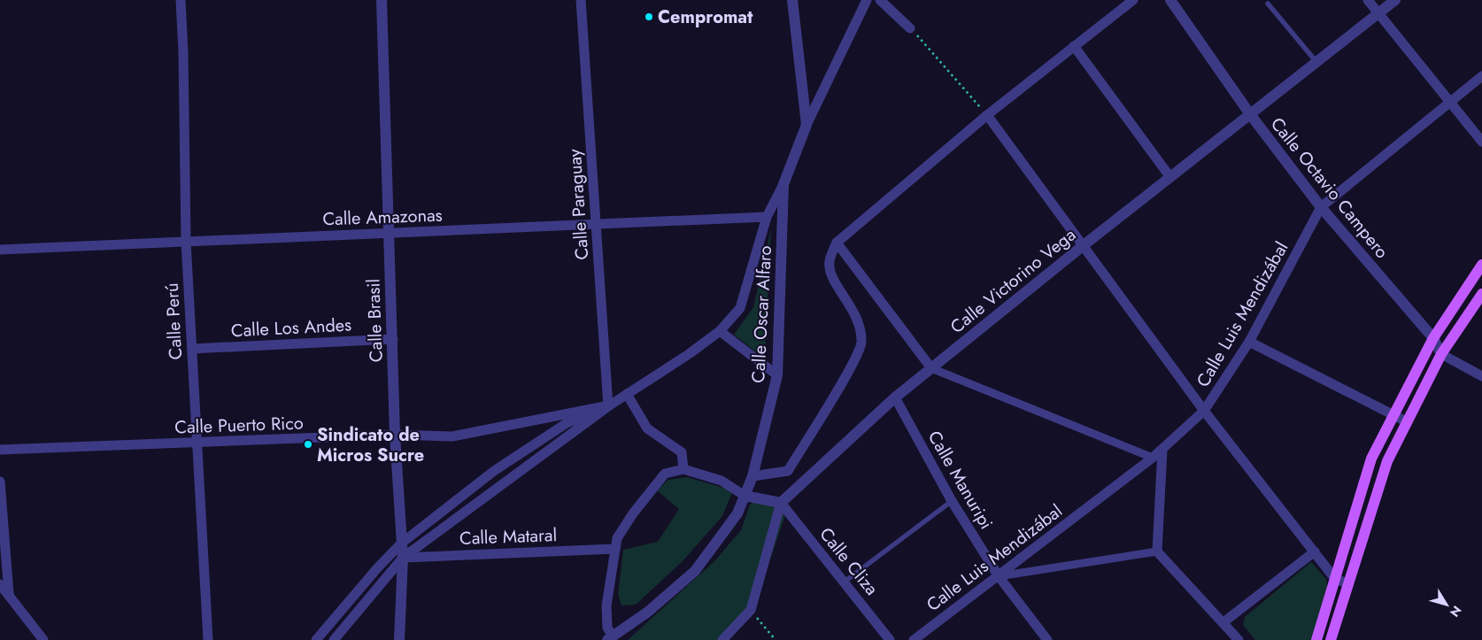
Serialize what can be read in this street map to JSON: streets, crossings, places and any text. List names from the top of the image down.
{
  "streets": {
    "street": [
      "Calle Octavio Campero",
      "Calle Paraguay",
      "Calle Amazonas",
      "Calle Victorino Vega",
      "Calle Oscar Alfaro",
      "Calle Luis Mendizábal",
      "Calle Brasil",
      "Calle Perú",
      "Calle Los Andes",
      "Calle Puerto Rico",
      "Calle Manuripi",
      "Calle Mataral",
      "Calle Cliza"
    ]
  },
  "crossings": [
    ["Calle Octavio Campero", "Calle Victorino Vega"],
    ["Calle Octavio Campero", "Calle Luis Mendizábal"],
    ["Calle Paraguay", "Calle Amazonas"],
    ["Calle Paraguay", "Calle Puerto Rico"],
    ["Calle Amazonas", "Calle Brasil"],
    ["Calle Amazonas", "Calle Perú"],
    ["Calle Victorino Vega", "Calle Manuripi"],
    ["Calle Victorino Vega", "Calle Cliza"],
    ["Calle Luis Mendizábal", "Calle Manuripi"],
    ["Calle Brasil", "Calle Los Andes"],
    ["Calle Brasil", "Calle Puerto Rico"],
    ["Calle Brasil", "Calle Mataral"],
    ["Calle Perú", "Calle Los Andes"],
    ["Calle Perú", "Calle Puerto Rico"]
  ],
  "places": ["Cempromat", "Sindicato de Micros Sucre"],
  "north": "bottom right"
}
